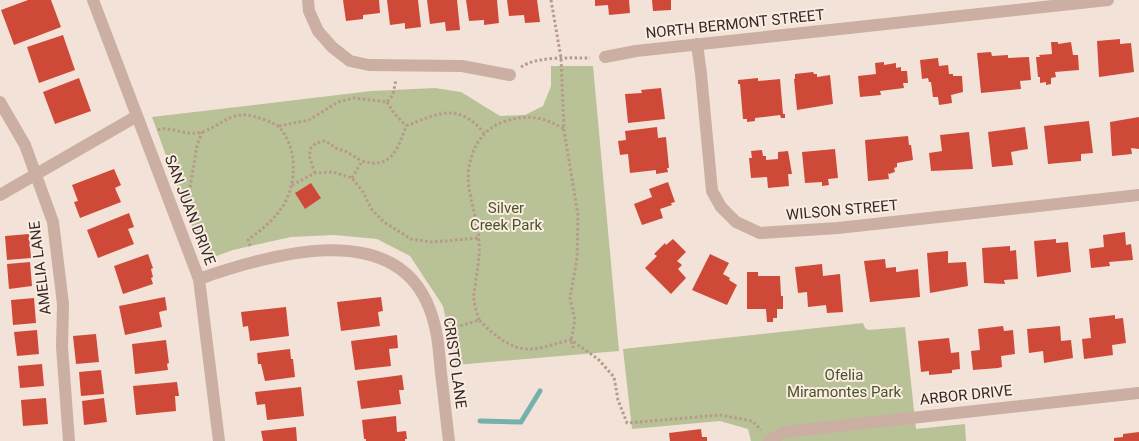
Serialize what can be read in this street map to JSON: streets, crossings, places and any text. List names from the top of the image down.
{
  "streets": {
    "street": [
      "NORTH BERMONT STREET",
      "SAN JUAN DRIVE",
      "WILSON STREET",
      "AMELIA LANE",
      "CRISTO LANE",
      "ARBOR DRIVE"
    ]
  },
  "crossings": [
    ["NORTH BERMONT STREET", "WILSON STREET"],
    ["SAN JUAN DRIVE", "CRISTO LANE"]
  ],
  "parks": ["Silver Creek Park", "Ofelia Miramontes Park"]
}
